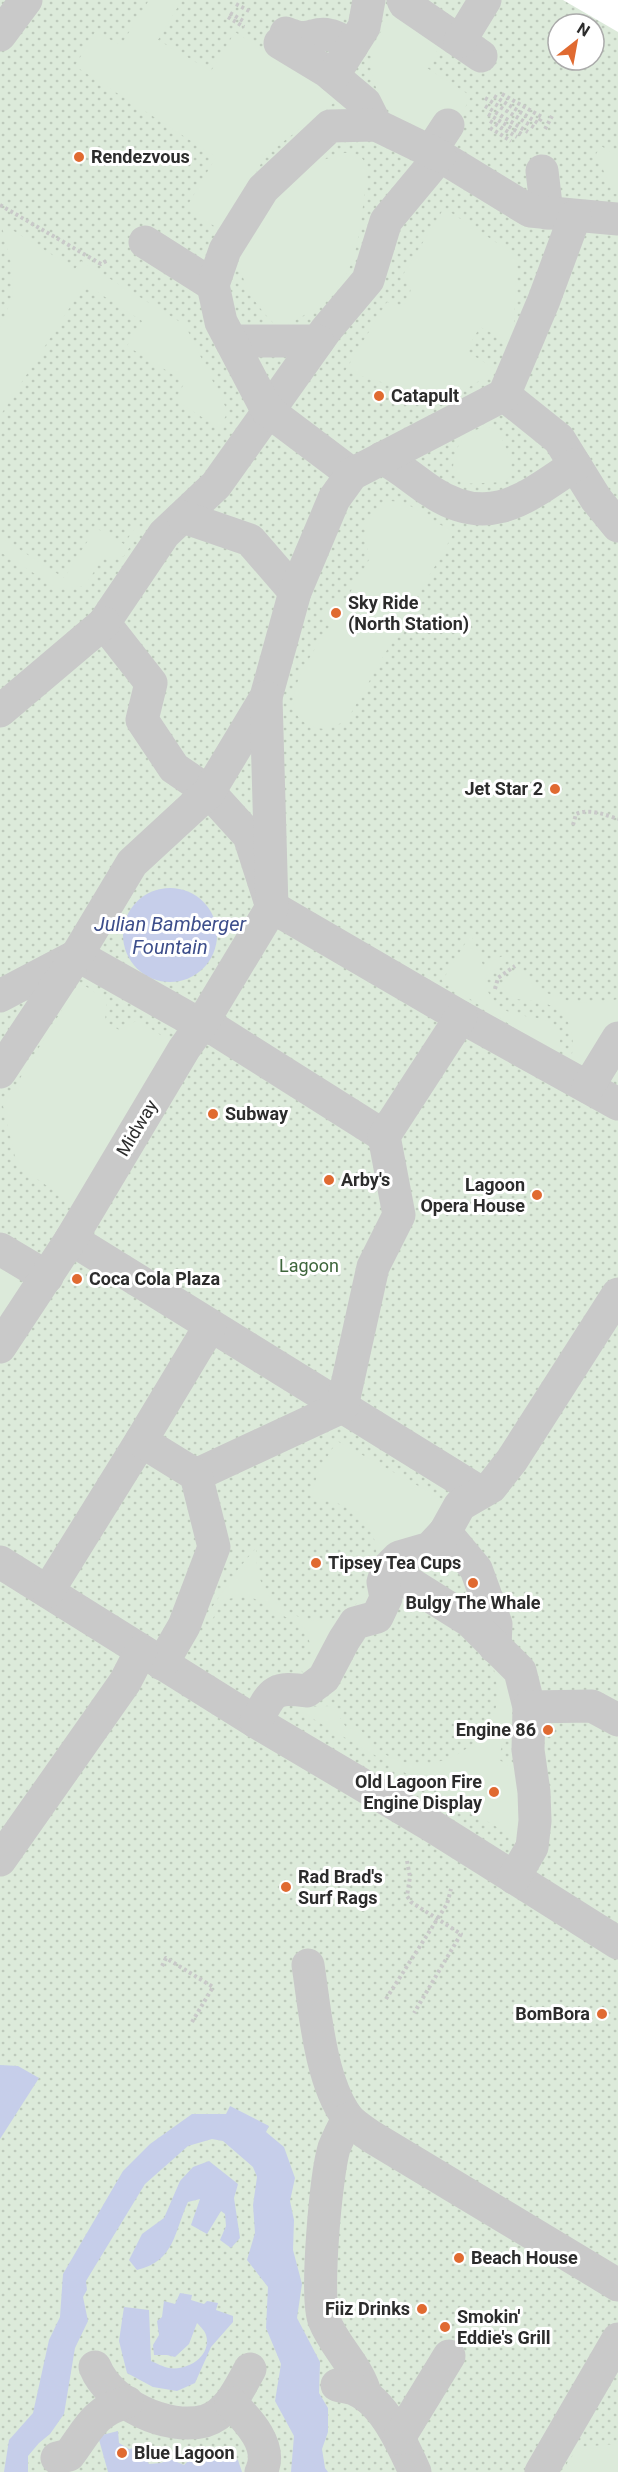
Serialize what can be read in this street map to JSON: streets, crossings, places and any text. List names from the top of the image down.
{
  "streets": {
    "street": ["Midway"]
  },
  "water": ["Julian Bamberger Fountain"],
  "parks": ["Lagoon"],
  "places": [
    "Rendezvous",
    "Catapult",
    "Sky Ride (North Station)",
    "Jet Star 2",
    "Subway",
    "Arby's",
    "Lagoon Opera House",
    "Coca Cola Plaza",
    "Tipsey Tea Cups",
    "Bulgy The Whale",
    "Engine 86",
    "Old Lagoon Fire Engine Display",
    "Rad Brad's Surf Rags",
    "BomBora",
    "Beach House",
    "Fiiz Drinks",
    "Smokin' Eddie's Grill",
    "Blue Lagoon"
  ],
  "north": "top right"
}
